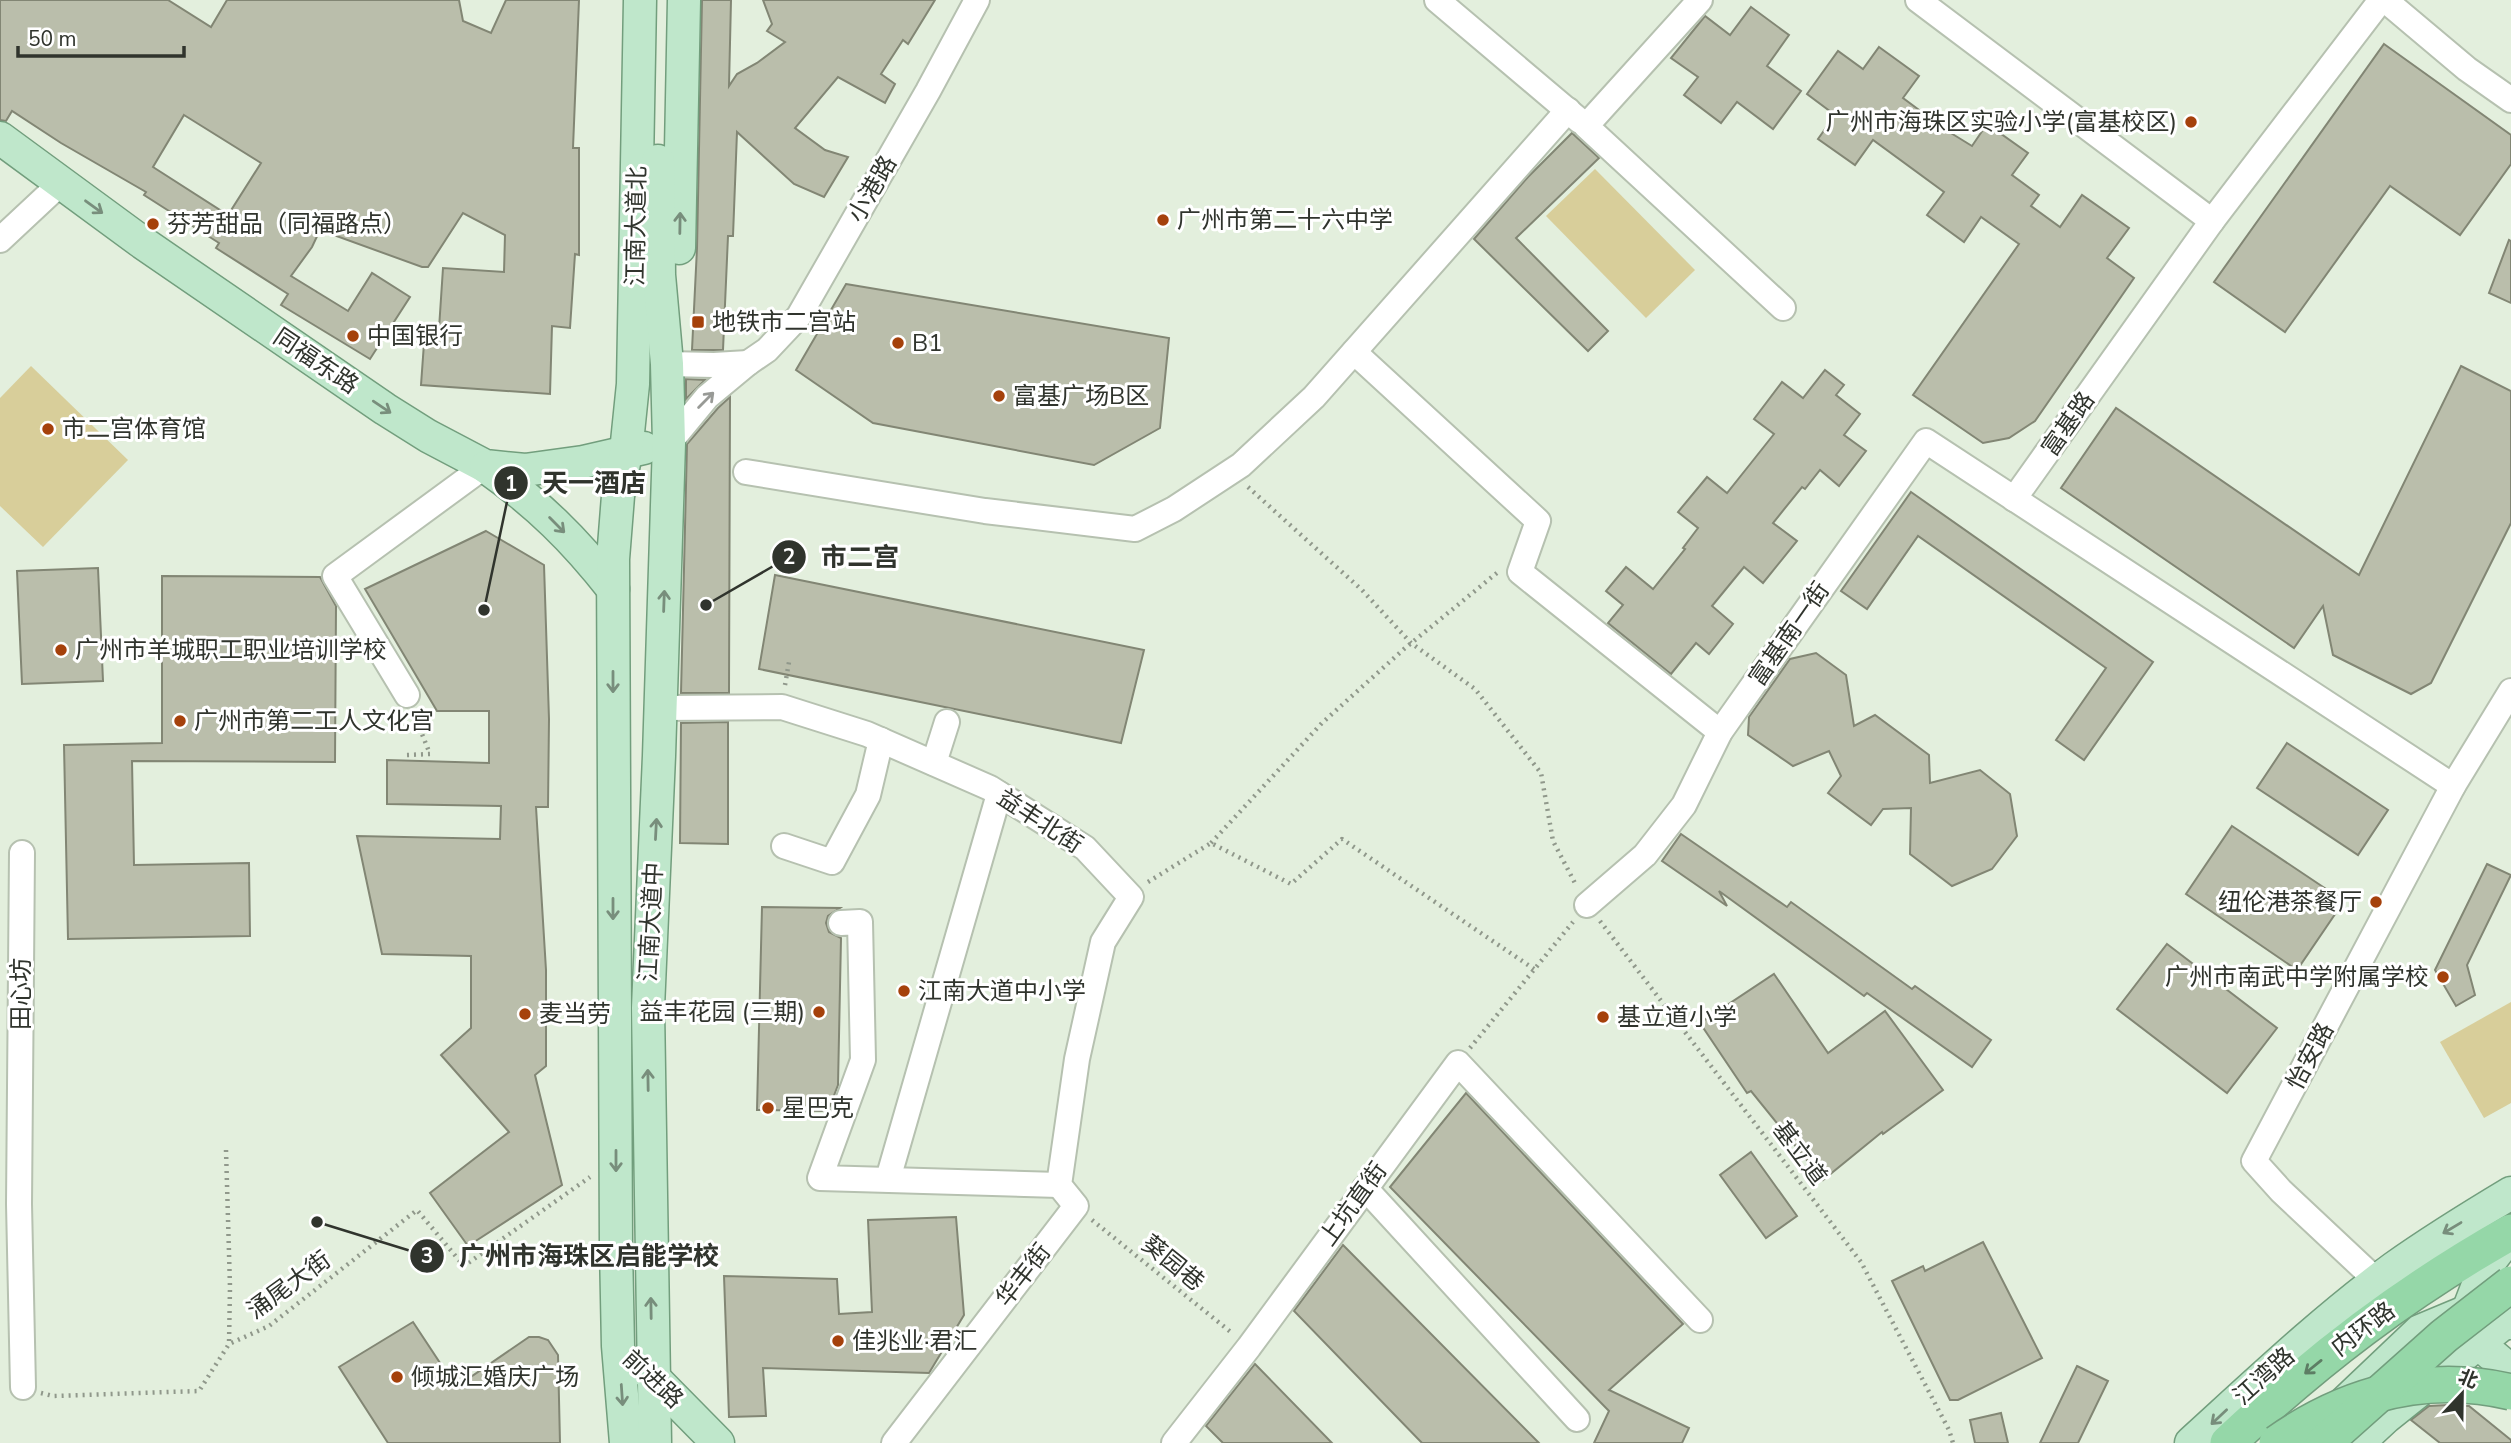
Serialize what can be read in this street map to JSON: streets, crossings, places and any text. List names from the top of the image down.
{
  "streets": {
    "highway": ["内环路"],
    "main road": [
      "江南大道北",
      "同福东路",
      "江南大道中",
      "江湾路",
      "前进路"
    ],
    "street": [
      "小港路",
      "富基路",
      "富基南一街",
      "益丰北街",
      "田心坊",
      "怡安路",
      "上坑直街",
      "华丰街"
    ],
    "path": ["基立道", "葵园巷", "涌尾大街"]
  },
  "crossings": [
    ["小港路", "江南大道北"],
    ["小港路", "同福东路"],
    ["小港路", "江南大道中"],
    ["江南大道北", "同福东路"],
    ["江南大道北", "江南大道中"],
    ["同福东路", "江南大道中"],
    ["富基路", "富基南一街"],
    ["富基南一街", "基立道"],
    ["益丰北街", "江南大道中"],
    ["江南大道中", "涌尾大街"],
    ["江南大道中", "前进路"],
    ["田心坊", "涌尾大街"],
    ["怡安路", "江湾路"],
    ["上坑直街", "葵园巷"],
    ["葵园巷", "华丰街"]
  ],
  "one_way": ["同福东路"],
  "places": {
    "other": [
      "广州市海珠区实验小学(富基校区)",
      "广州市第二十六中学",
      "芬芳甜品（同福路点）",
      "中国银行",
      "B1",
      "富基广场B区",
      "市二宫体育馆",
      "市二宫",
      "天一酒店",
      "广州市羊城职工职业培训学校",
      "广州市第二工人文化宫",
      "纽伦港茶餐厅",
      "广州市南武中学附属学校",
      "江南大道中小学",
      "益丰花园 (三期)",
      "麦当劳",
      "基立道小学",
      "星巴克",
      "广州市海珠区启能学校",
      "佳兆业·君汇",
      "倾城汇婚庆广场"
    ],
    "transit": ["地铁市二宫站"]
  },
  "scale_bar": "50 m",
  "north": "top"
}
